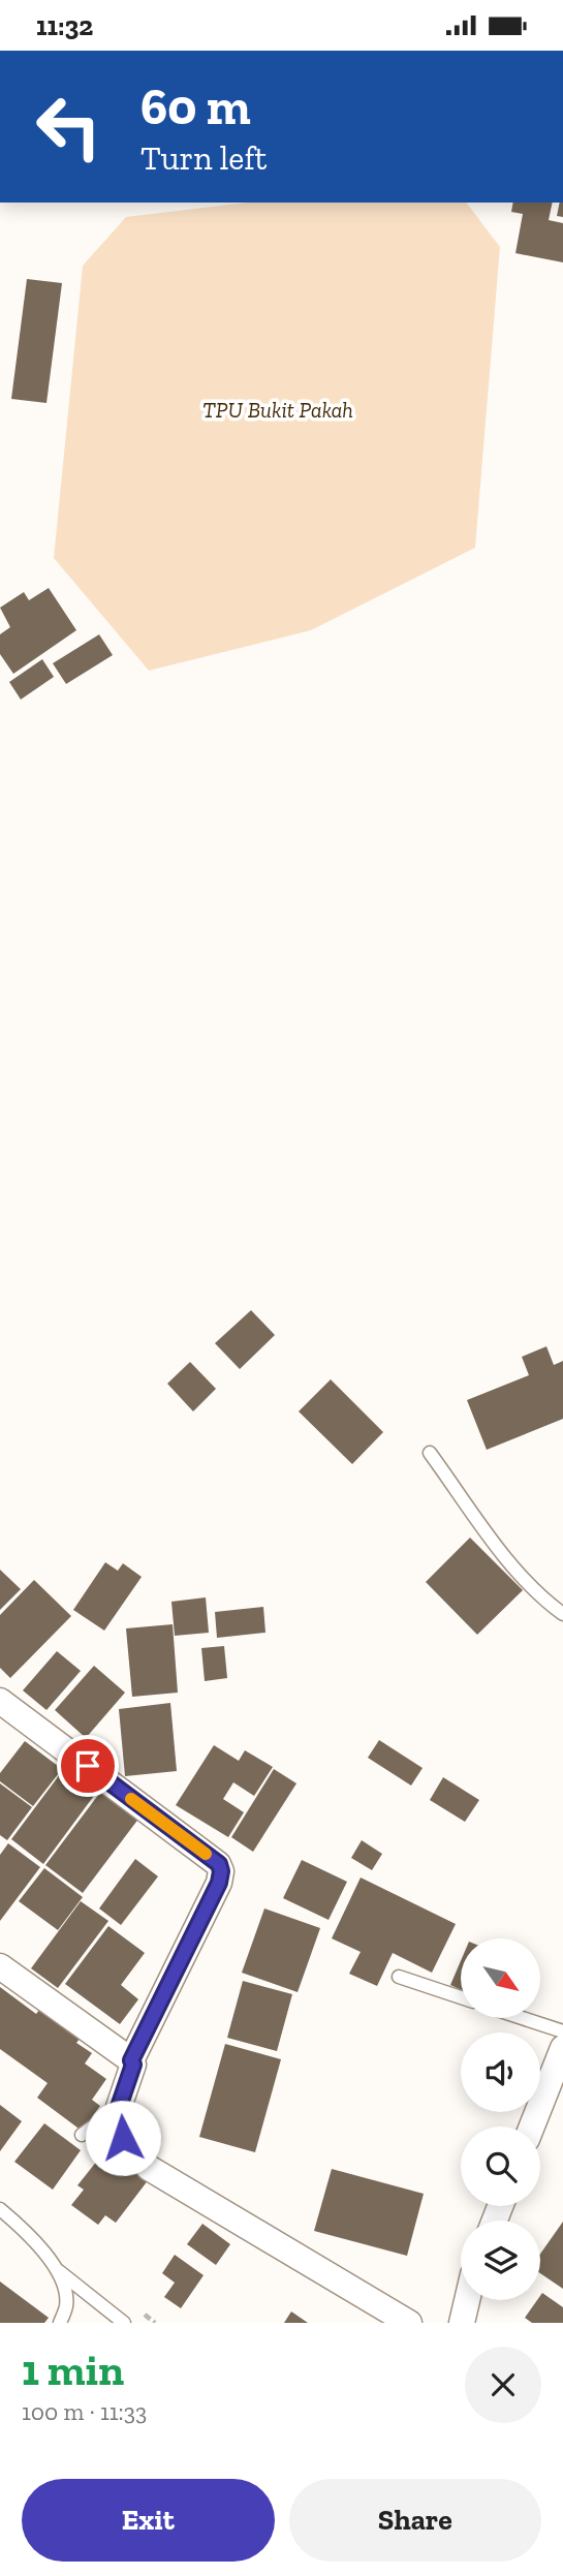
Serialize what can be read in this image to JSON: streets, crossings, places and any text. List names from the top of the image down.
{
  "parks": ["TPU Bukit Pakah"],
  "north": "bottom right",
  "page": {
    "status": "11:32",
    "turn": ["60 m", "Turn left"],
    "heading": ["1 min", "100 m · 11:33"],
    "buttons": ["Exit", "Share"]
  }
}
